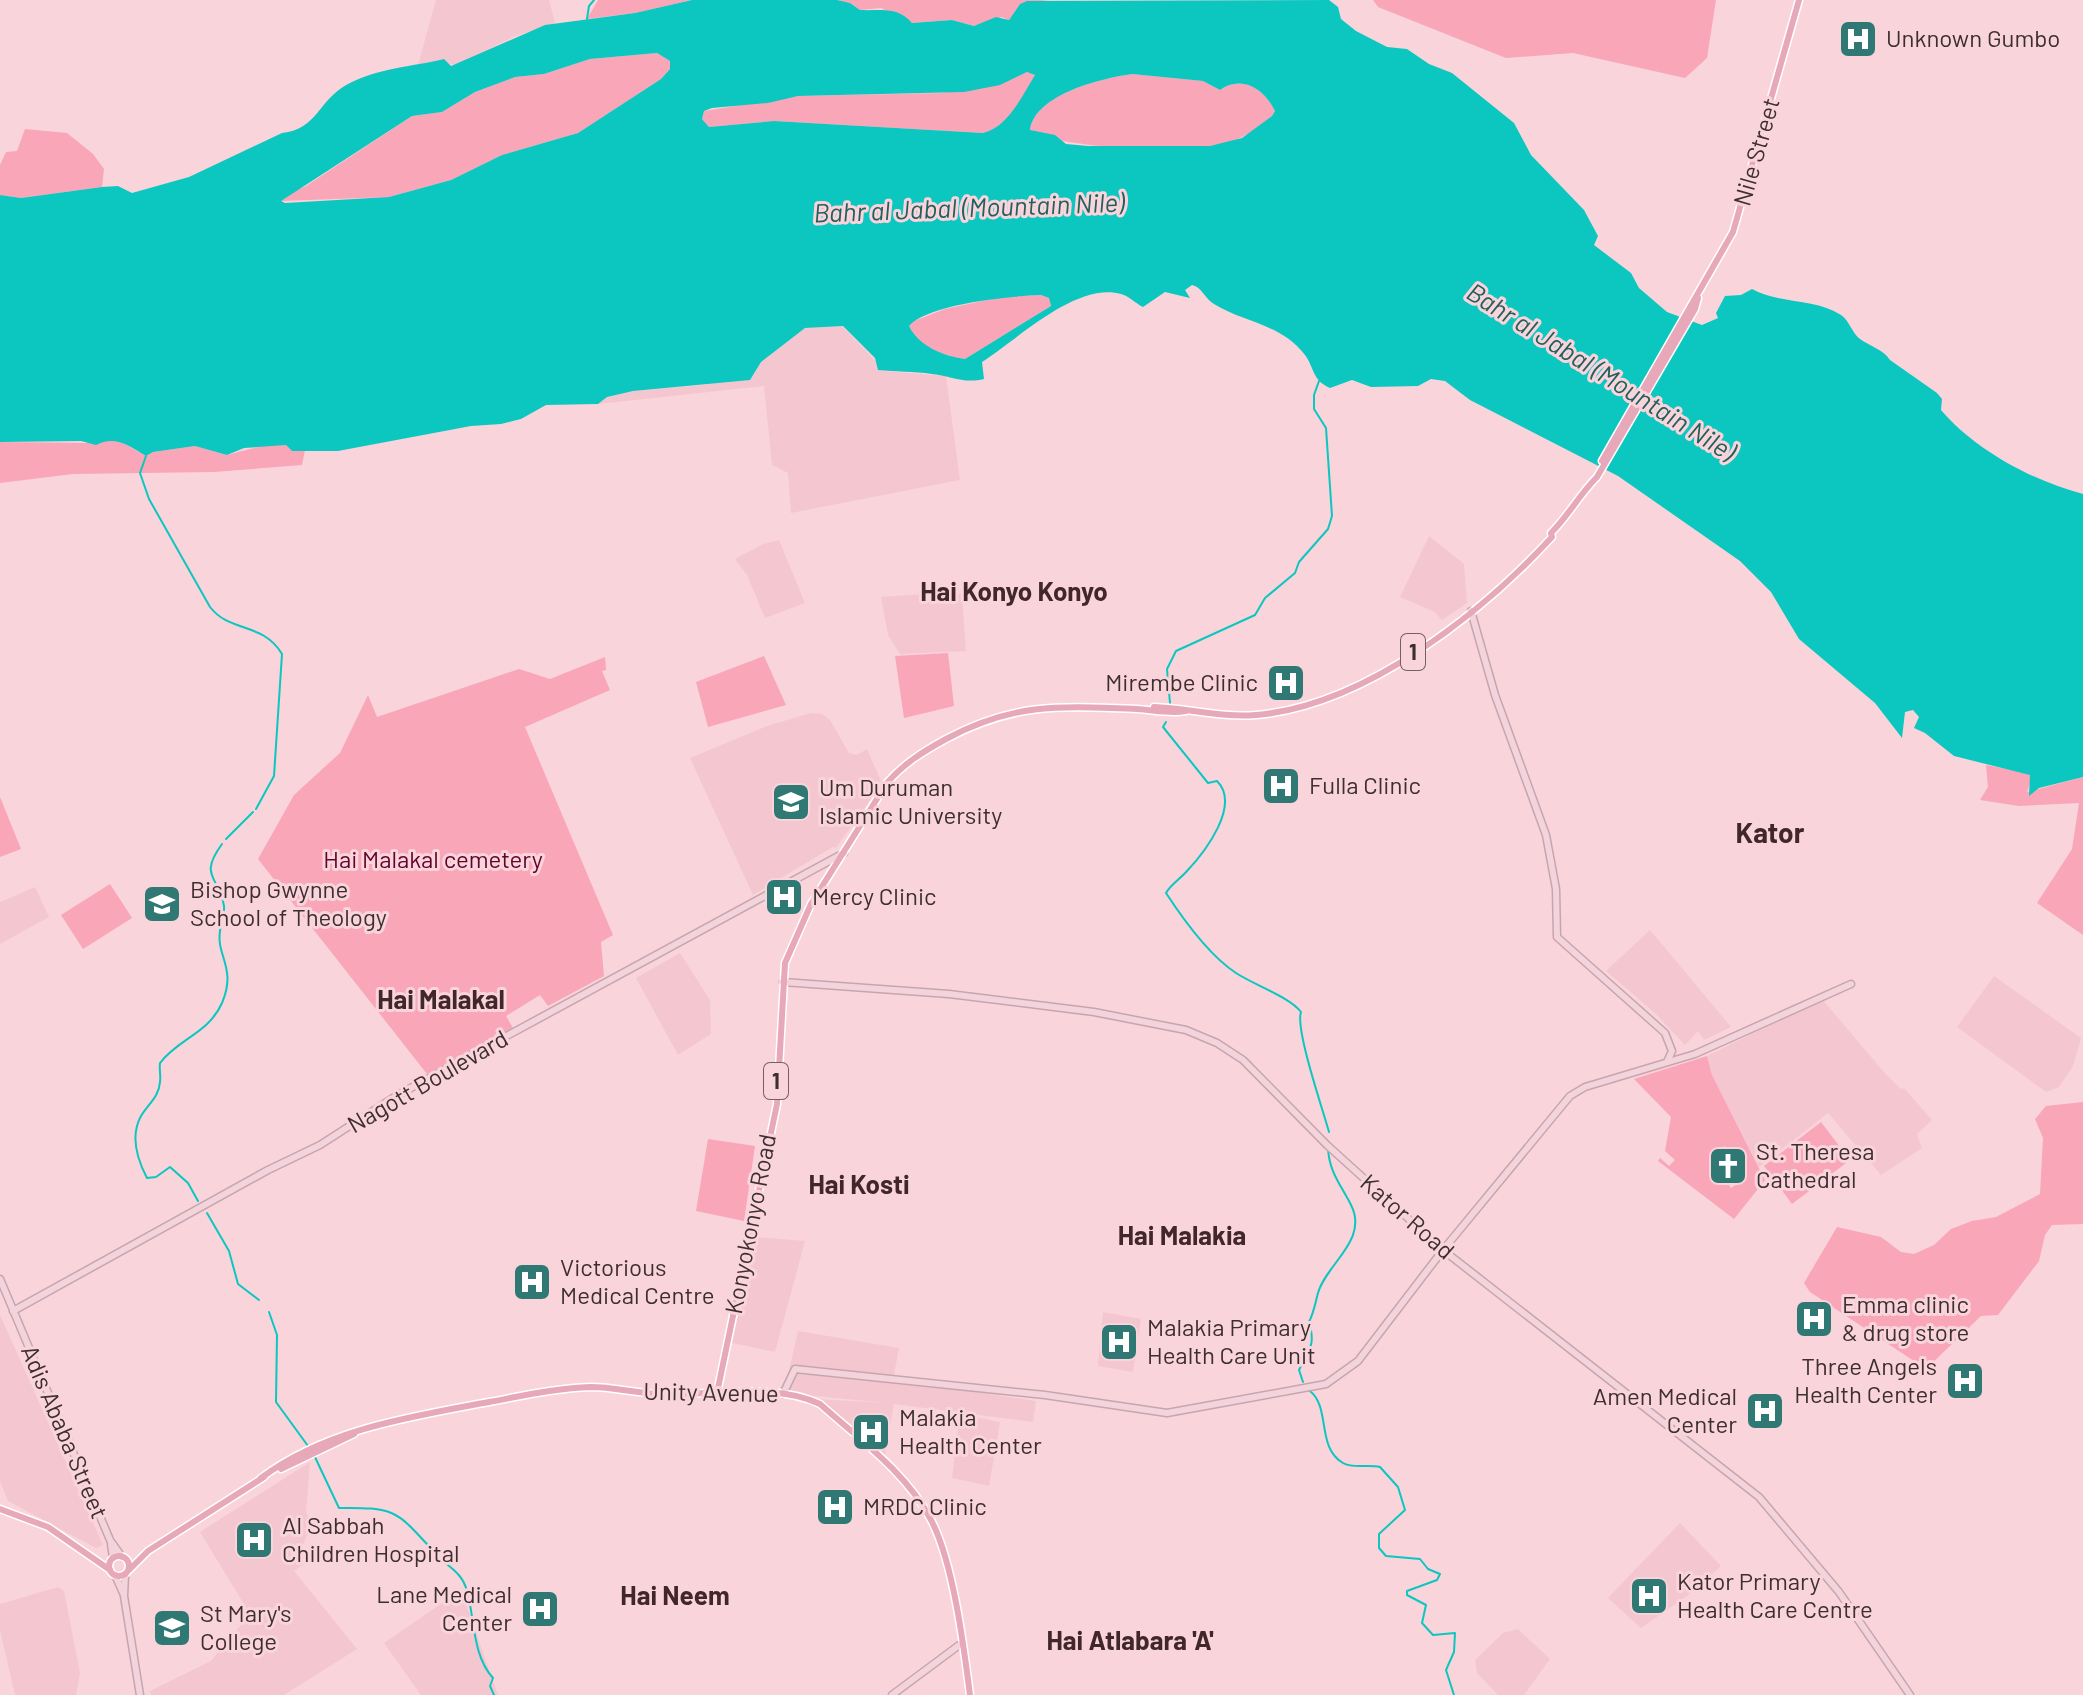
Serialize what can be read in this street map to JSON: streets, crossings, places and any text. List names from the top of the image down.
{
  "streets": {
    "main road": [
      "Nile Street",
      "1",
      "Konyokonyo Road",
      "Unity Avenue"
    ],
    "street": ["Nagott Boulevard", "Kator Road", "Adis Ababa Street"]
  },
  "crossings": [
    ["Nile Street", "Konyokonyo Road"],
    ["Nagott Boulevard", "Konyokonyo Road"],
    ["Nagott Boulevard", "Adis Ababa Street"],
    ["Kator Road", "Konyokonyo Road"],
    ["Konyokonyo Road", "Unity Avenue"]
  ],
  "districts": [
    "Hai Konyo Konyo",
    "Kator",
    "Hai Malakal",
    "Hai Kosti",
    "Hai Malakia",
    "Hai Neem",
    "Hai Atlabara 'A'"
  ],
  "water": ["Bahr al Jabal (Mountain Nile)"],
  "parks": ["Hai Malakal cemetery"],
  "places": {
    "hospital": [
      "Unknown Gumbo",
      "Mirembe Clinic",
      "Fulla Clinic",
      "Mercy Clinic",
      "Victorious Medical Centre",
      "Emma clinic & drug store",
      "Malakia Primary Health Care Unit",
      "Three Angels Health Center",
      "Amen Medical Center",
      "Malakia Health Center",
      "MRDC Clinic",
      "Al Sabbah Children Hospital",
      "Kator Primary Health Care Centre",
      "Lane Medical Center"
    ],
    "school or university": ["Um Duruman Islamic University", "Bishop Gwynne School of Theology", "St Mary's College"],
    "church": ["St. Theresa Cathedral"]
  }
}
